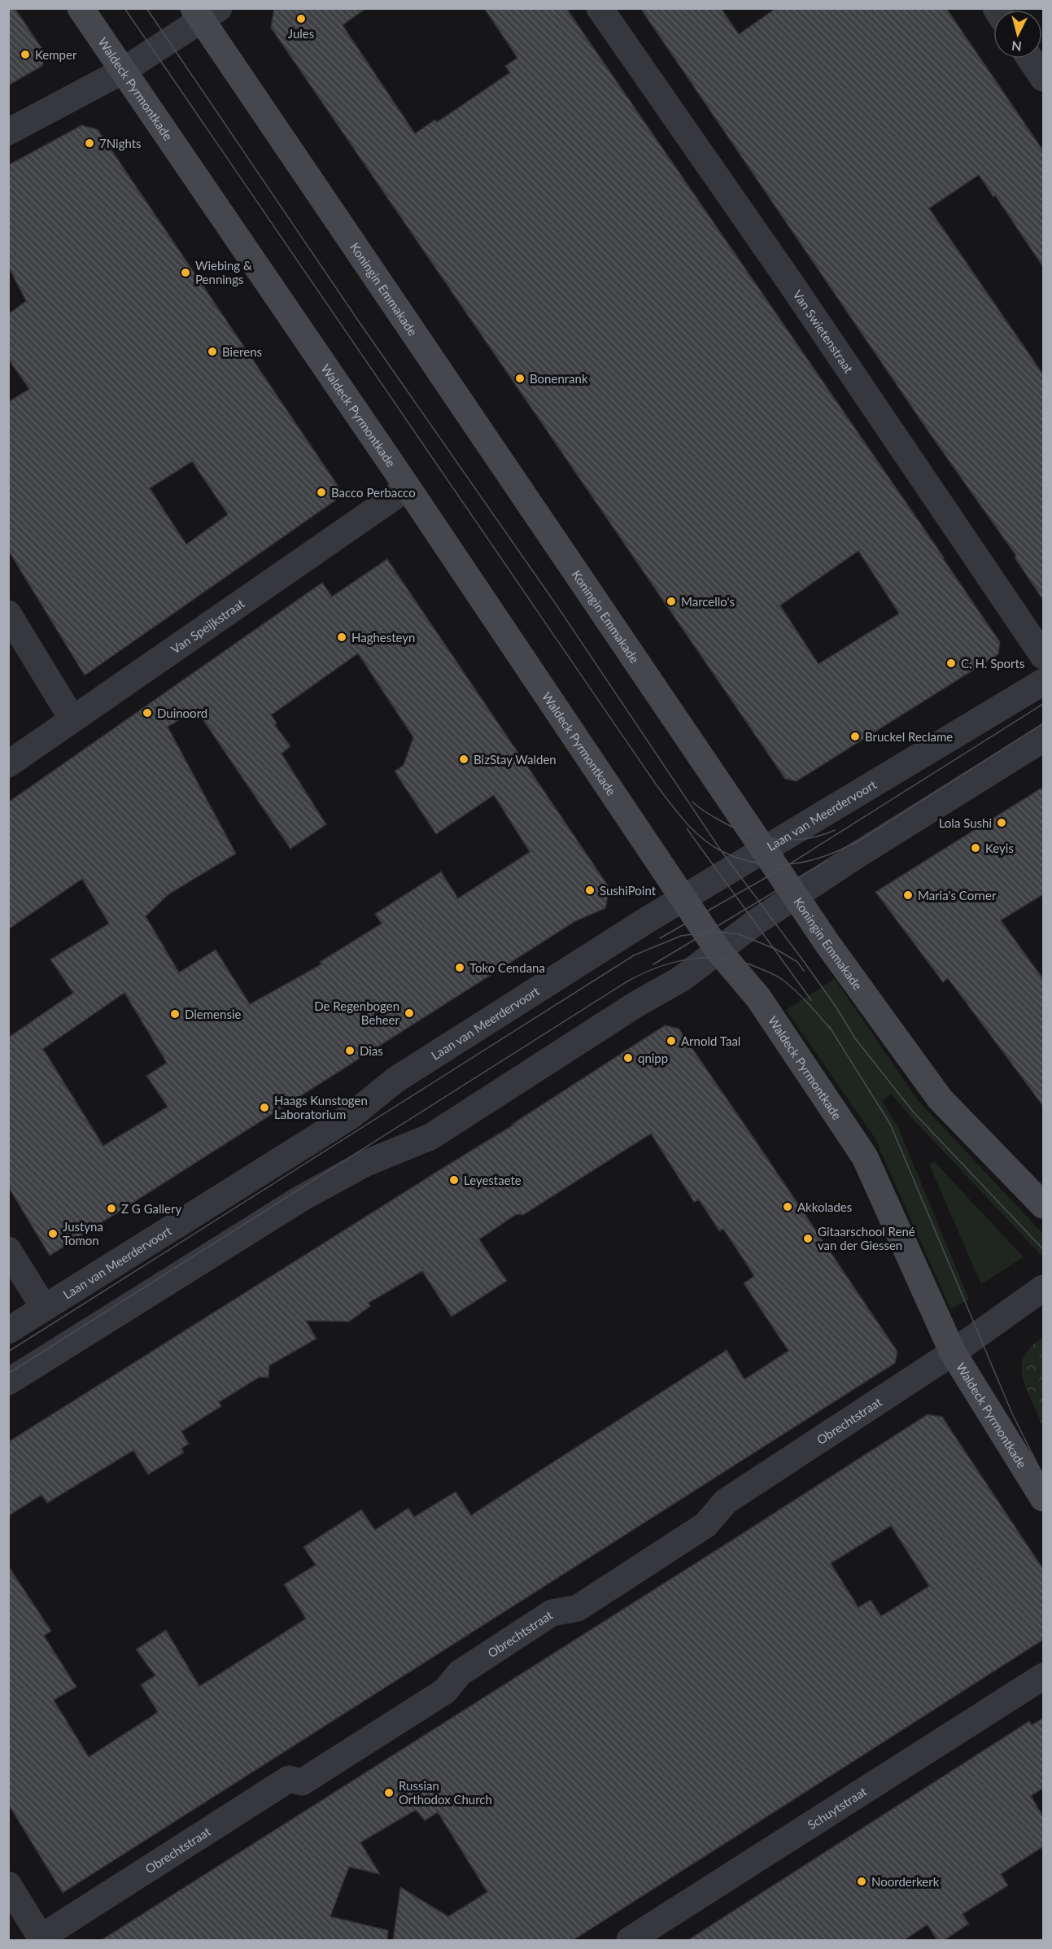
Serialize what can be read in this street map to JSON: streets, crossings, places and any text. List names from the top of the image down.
{
  "streets": {
    "main road": ["Waldeck Pyrmontkade", "Koningin Emmakade"],
    "street": [
      "Van Swietenstraat",
      "Van Speijkstraat",
      "Laan van Meerdervoort",
      "Obrechtstraat",
      "Schuytstraat"
    ]
  },
  "crossings": [
    ["Waldeck Pyrmontkade", "Van Speijkstraat"],
    ["Waldeck Pyrmontkade", "Laan van Meerdervoort"],
    ["Waldeck Pyrmontkade", "Obrechtstraat"],
    ["Koningin Emmakade", "Laan van Meerdervoort"]
  ],
  "places": [
    "Jules",
    "Kemper",
    "7Nights",
    "Wiebing & Pennings",
    "Bierens",
    "Bonenrank",
    "Bacco Perbacco",
    "Marcello's",
    "Haghesteyn",
    "C. H. Sports",
    "Duinoord",
    "Bruckel Reclame",
    "BizStay Walden",
    "Lola Sushi",
    "Keyis",
    "SushiPoint",
    "Maria's Corner",
    "Toko Cendana",
    "De Regenbogen Beheer",
    "Diemensie",
    "Arnold Taal",
    "Dias",
    "qnipp",
    "Haags Kunstogen Laboratorium",
    "Leyestaete",
    "Akkolades",
    "Z G Gallery",
    "Justyna Tomon",
    "Gitaarschool René van der Giessen",
    "Russian Orthodox Church",
    "Noorderkerk"
  ],
  "north": "bottom"
}
